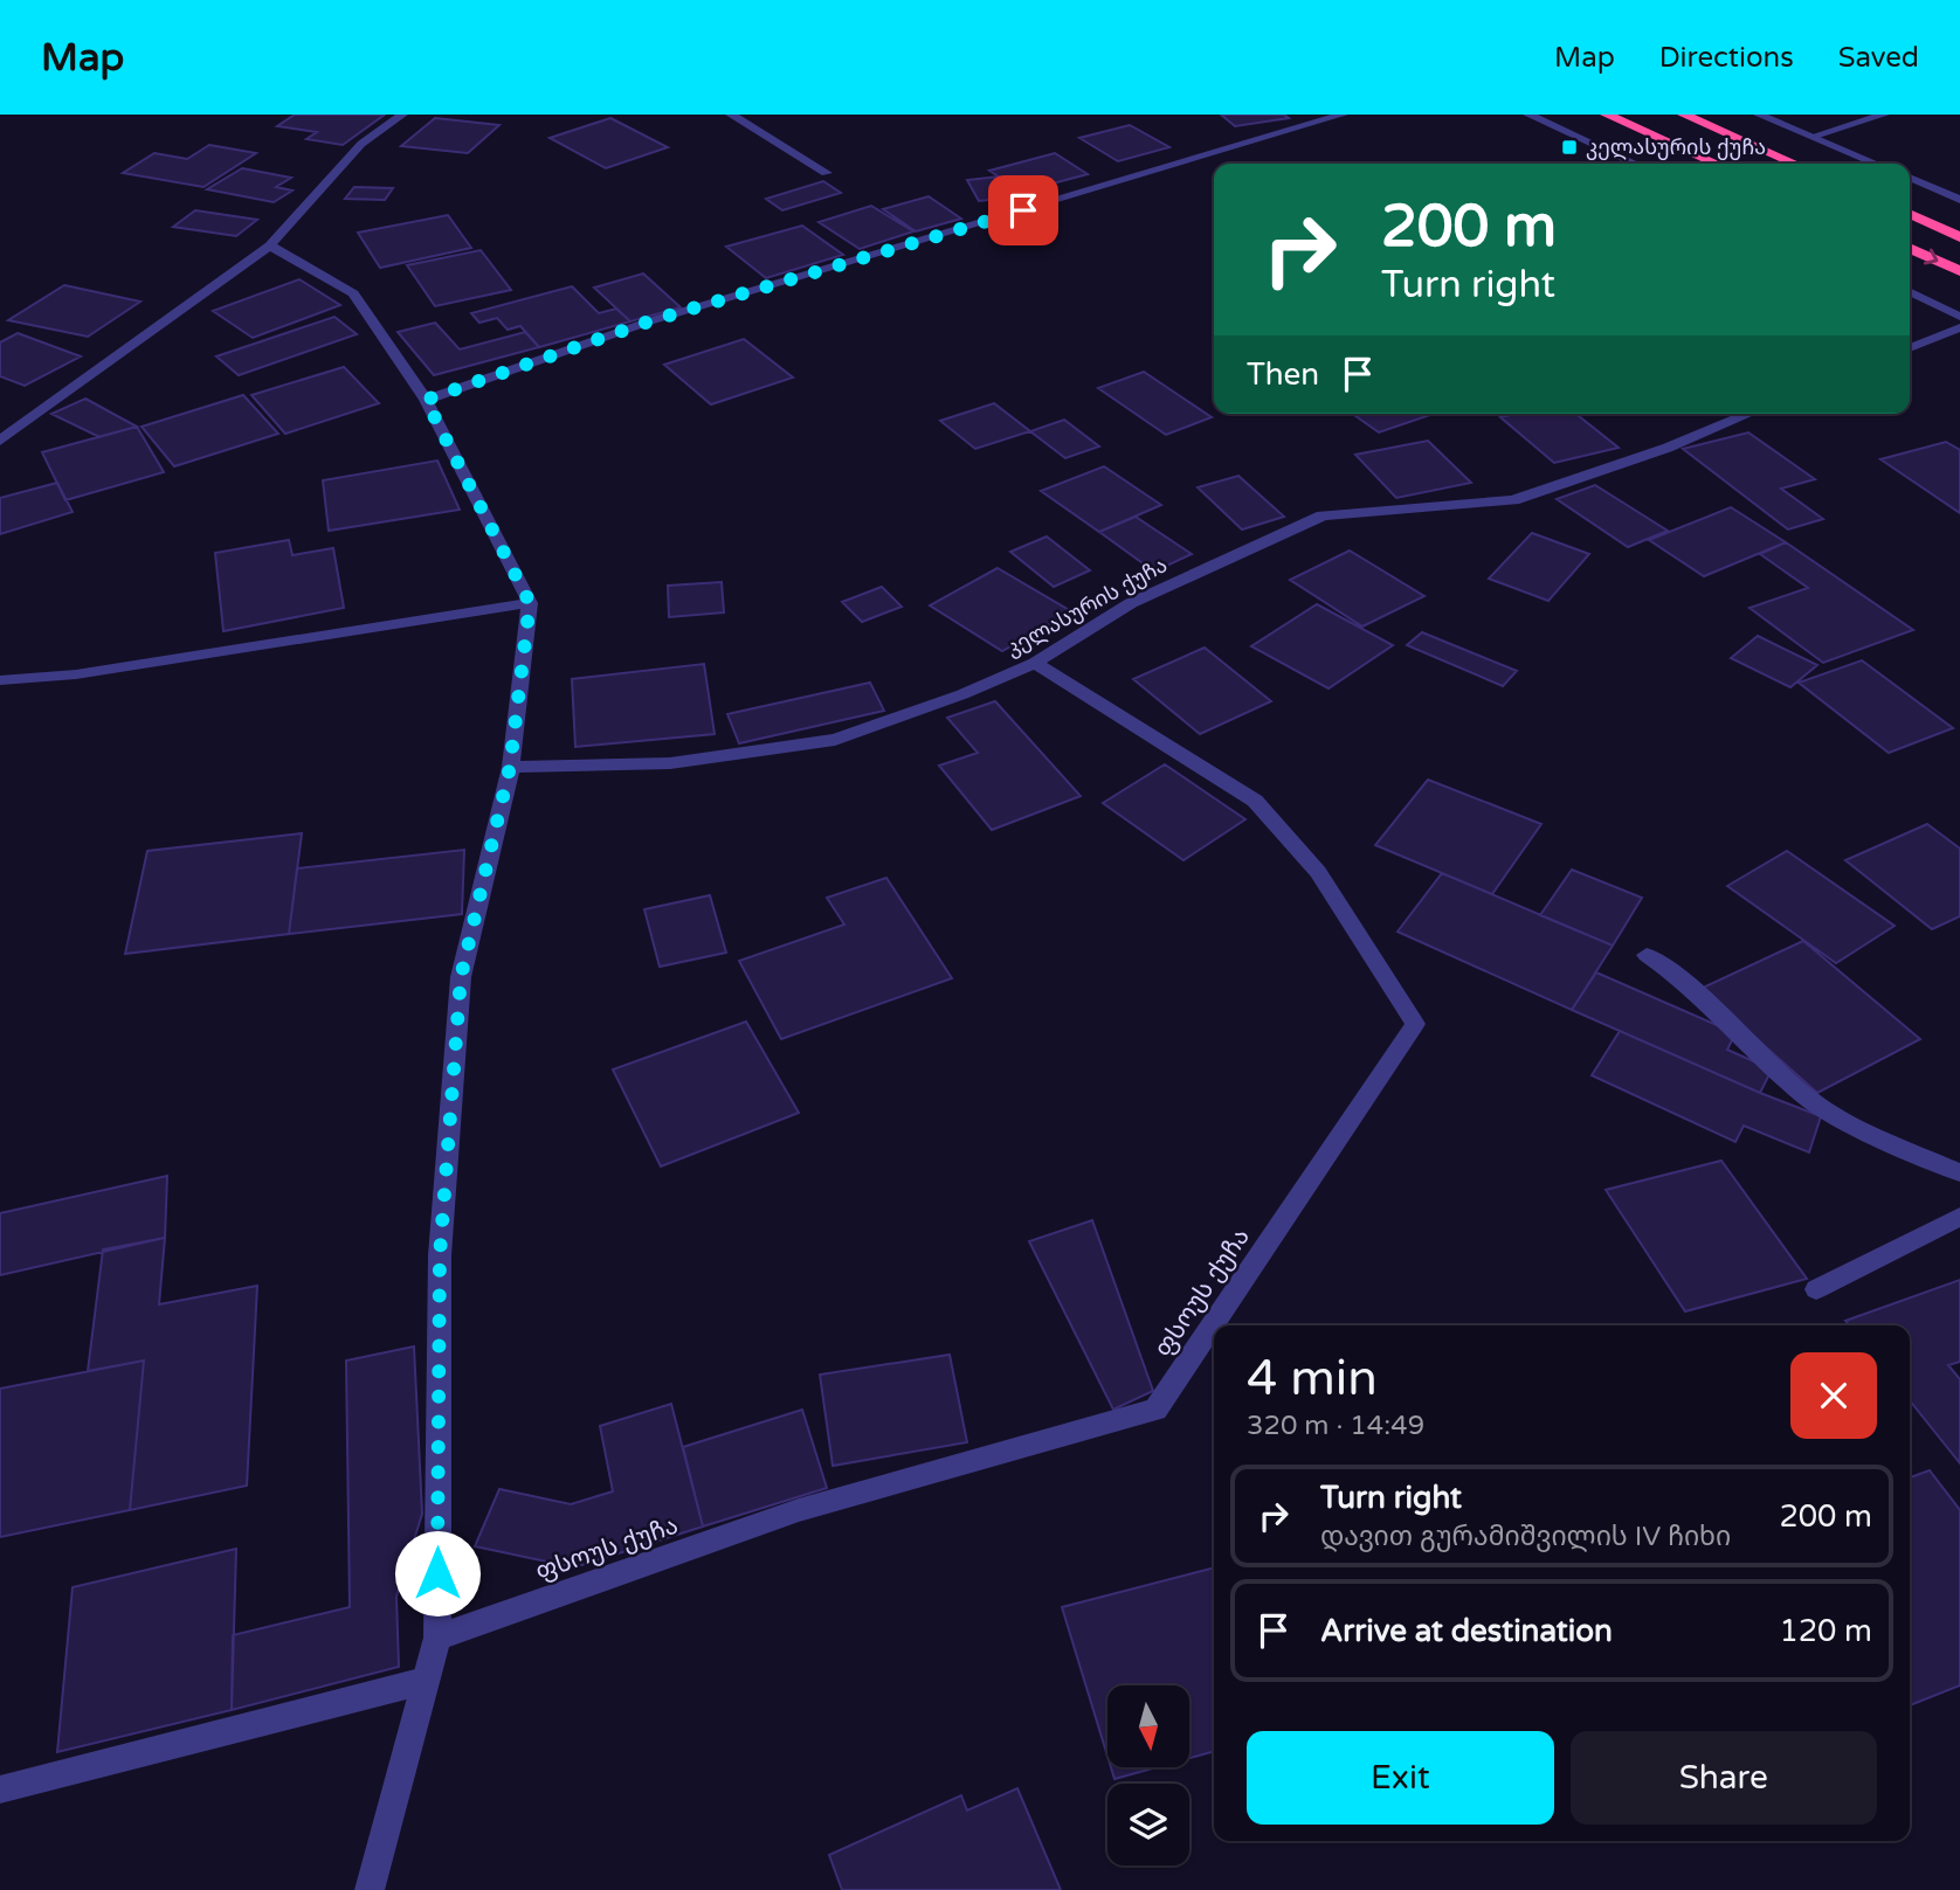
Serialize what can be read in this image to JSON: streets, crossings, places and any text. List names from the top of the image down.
{
  "streets": {
    "street": ["კელასურის ქუჩა", "ფსოუს ქუჩა"]
  },
  "crossings": [
    ["კელასურის ქუჩა", "ფსოუს ქუჩა"]
  ],
  "places": {
    "transit": ["კელასურის ქუჩა"]
  },
  "north": "bottom",
  "page": {
    "header": "Map",
    "nav": ["Map", "Directions", "Saved"],
    "turn": ["200 m", "Turn right"],
    "then": "Then",
    "heading": ["4 min", "320 m · 14:49"],
    "list": [
      {
        "name": "Turn right",
        "note": "დავით გურამიშვილის IV ჩიხი",
        "value": "200 m"
      },
      {
        "name": "Arrive at destination",
        "value": "120 m"
      }
    ],
    "buttons": ["Exit", "Share"]
  }
}
